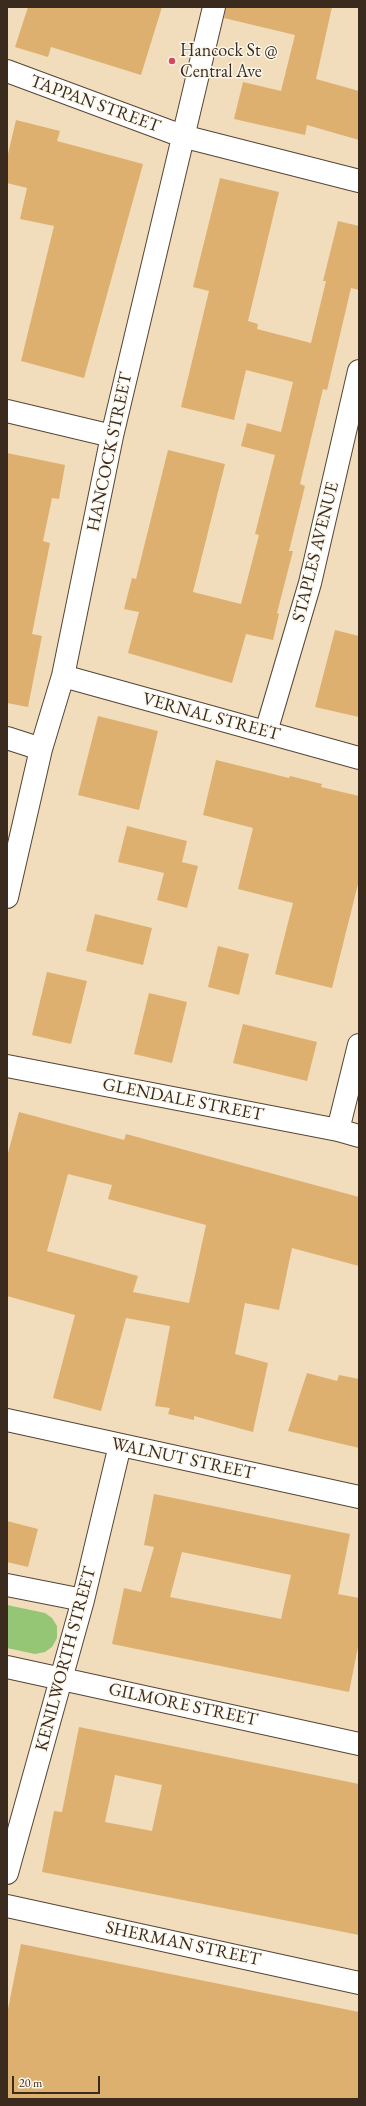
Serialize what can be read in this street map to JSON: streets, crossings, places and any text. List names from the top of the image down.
{
  "streets": {
    "street": [
      "TAPPAN STREET",
      "HANCOCK STREET",
      "STAPLES AVENUE",
      "VERNAL STREET",
      "GLENDALE STREET",
      "WALNUT STREET",
      "KENILWORTH STREET",
      "GILMORE STREET",
      "SHERMAN STREET"
    ]
  },
  "crossings": [
    ["TAPPAN STREET", "HANCOCK STREET"],
    ["HANCOCK STREET", "VERNAL STREET"],
    ["STAPLES AVENUE", "VERNAL STREET"],
    ["WALNUT STREET", "KENILWORTH STREET"],
    ["KENILWORTH STREET", "GILMORE STREET"]
  ],
  "places": ["Hancock St @ Central Ave"],
  "scale_bar": "20 m"
}
